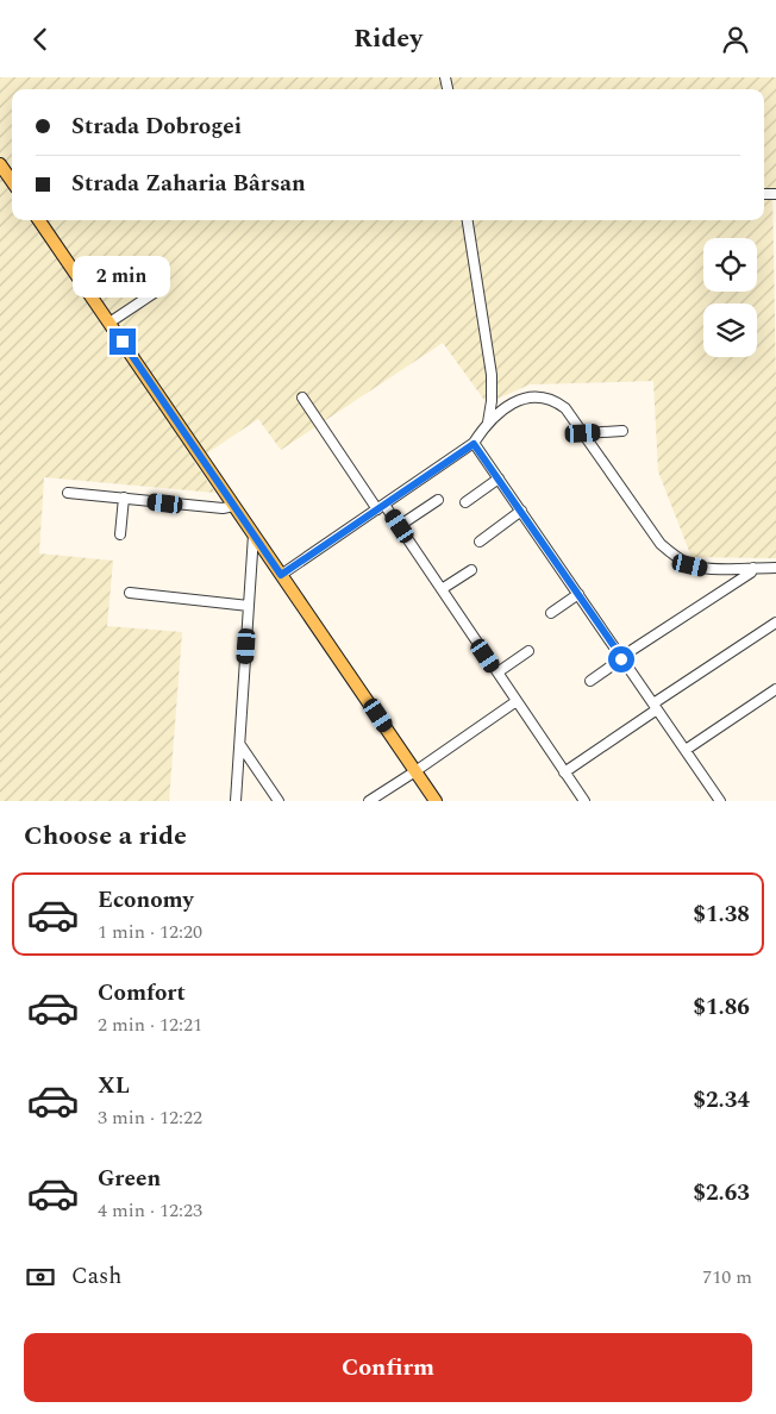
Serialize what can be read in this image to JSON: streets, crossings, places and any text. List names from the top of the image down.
{
  "page": {
    "header": "Ridey",
    "banner": ["Strada Dobrogei", "Strada Zaharia Bârsan"],
    "bubble": "2 min",
    "heading": "Choose a ride",
    "list": [
      {
        "name": "Economy",
        "note": "1 min · 12:20",
        "value": "$1.38"
      },
      {
        "name": "Comfort",
        "note": "2 min · 12:21",
        "value": "$1.86"
      },
      {
        "name": "XL",
        "note": "3 min · 12:22",
        "value": "$2.34"
      },
      {
        "name": "Green",
        "note": "4 min · 12:23",
        "value": "$2.63"
      }
    ],
    "pay": ["Cash", "710 m"],
    "buttons": "Confirm"
  }
}
